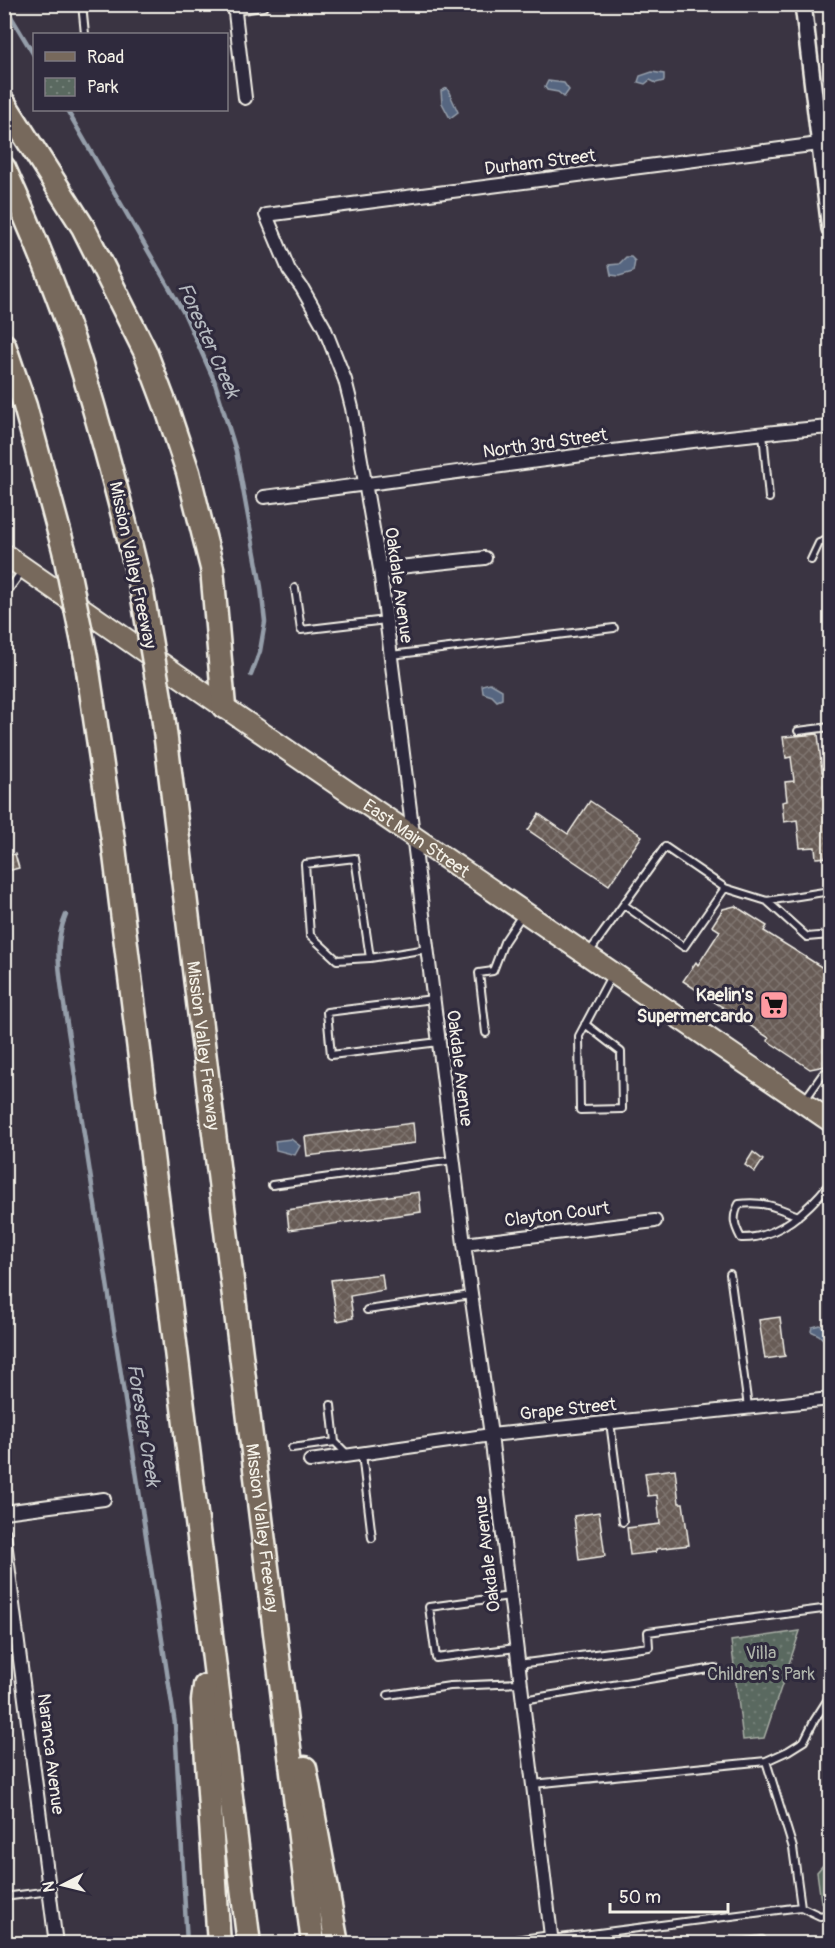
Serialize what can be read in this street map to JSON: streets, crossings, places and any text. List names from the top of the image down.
{
  "streets": {
    "highway": ["Mission Valley Freeway"],
    "main road": ["East Main Street"],
    "street": [
      "Durham Street",
      "North 3rd Street",
      "Oakdale Avenue",
      "Clayton Court",
      "Grape Street",
      "Naranca Avenue"
    ]
  },
  "crossings": [
    ["Durham Street", "Oakdale Avenue"],
    ["North 3rd Street", "Oakdale Avenue"],
    ["Oakdale Avenue", "East Main Street"],
    ["Oakdale Avenue", "Clayton Court"],
    ["Oakdale Avenue", "Grape Street"]
  ],
  "water": ["Forester Creek"],
  "parks": ["Villa Children's Park"],
  "places": {
    "supermarket": ["Kaelin's Supermercardo"]
  },
  "legend": ["Road", "Park"],
  "scale_bar": "50 m",
  "north": "left"
}
